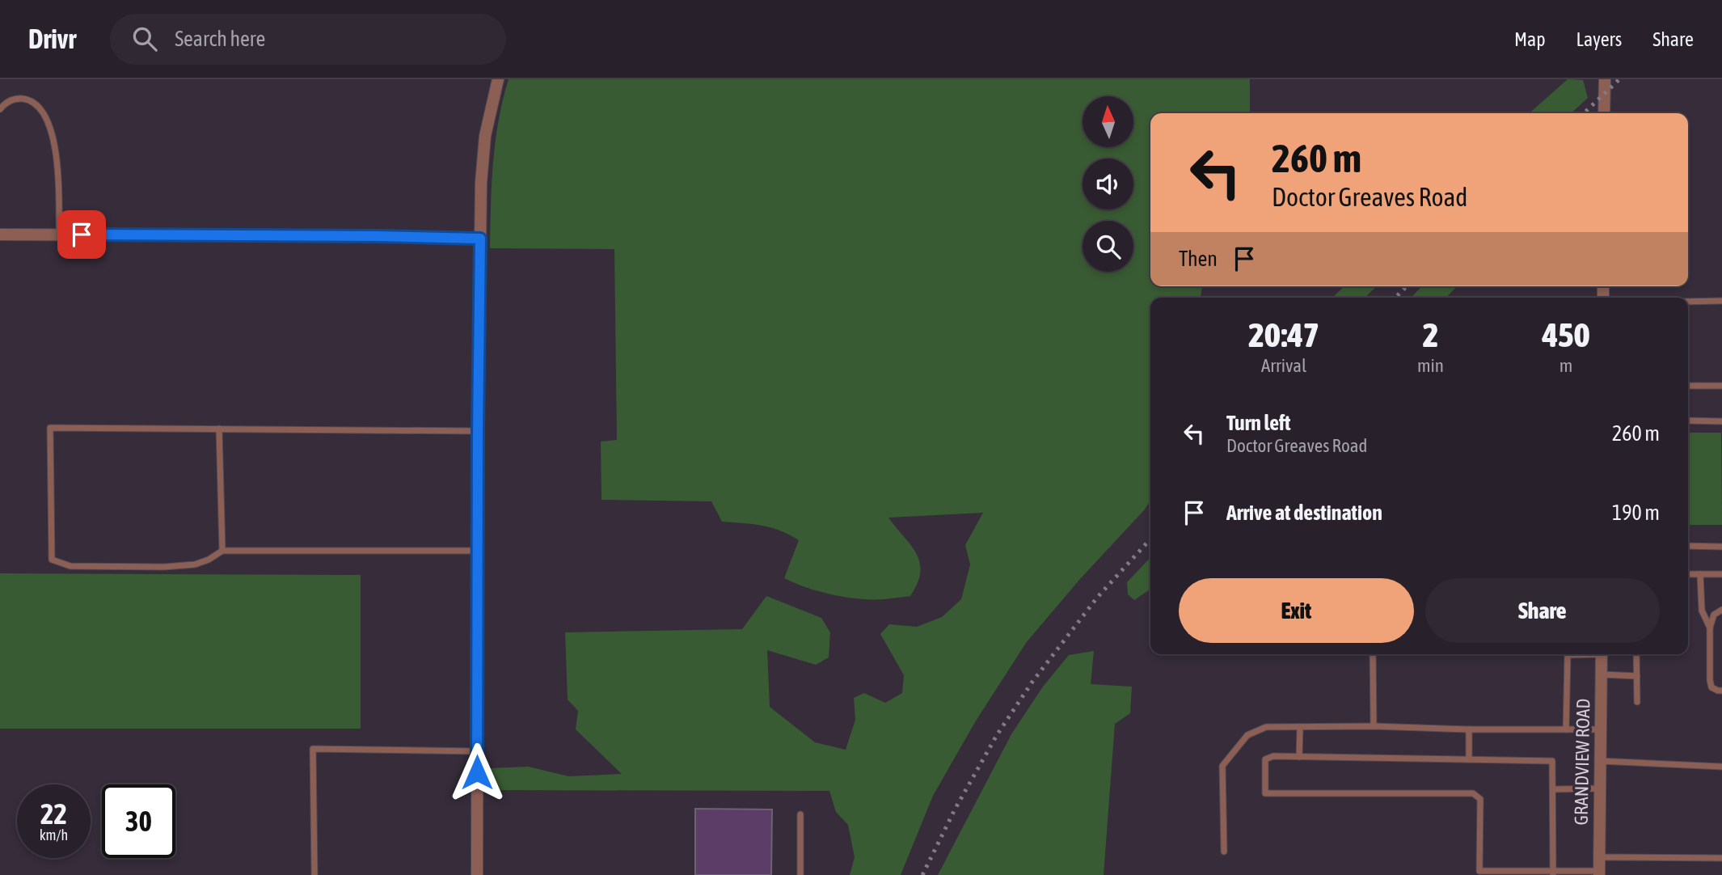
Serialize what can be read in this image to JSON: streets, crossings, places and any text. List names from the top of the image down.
{
  "streets": {
    "street": ["GRANDVIEW ROAD"]
  },
  "north": "top",
  "page": {
    "header": "Drivr",
    "search": "Search here",
    "nav": ["Map", "Layers", "Share"],
    "turn": ["260 m", "Doctor Greaves Road"],
    "then": "Then",
    "eta": [
      "20:47",
      "Arrival",
      "2",
      "min",
      "450",
      "m"
    ],
    "list": [
      {
        "name": "Turn left",
        "note": "Doctor Greaves Road",
        "value": "260 m"
      },
      {
        "name": "Arrive at destination",
        "value": "190 m"
      }
    ],
    "buttons": ["Exit", "Share"],
    "speed": "22 km/h",
    "limit": "30"
  }
}
